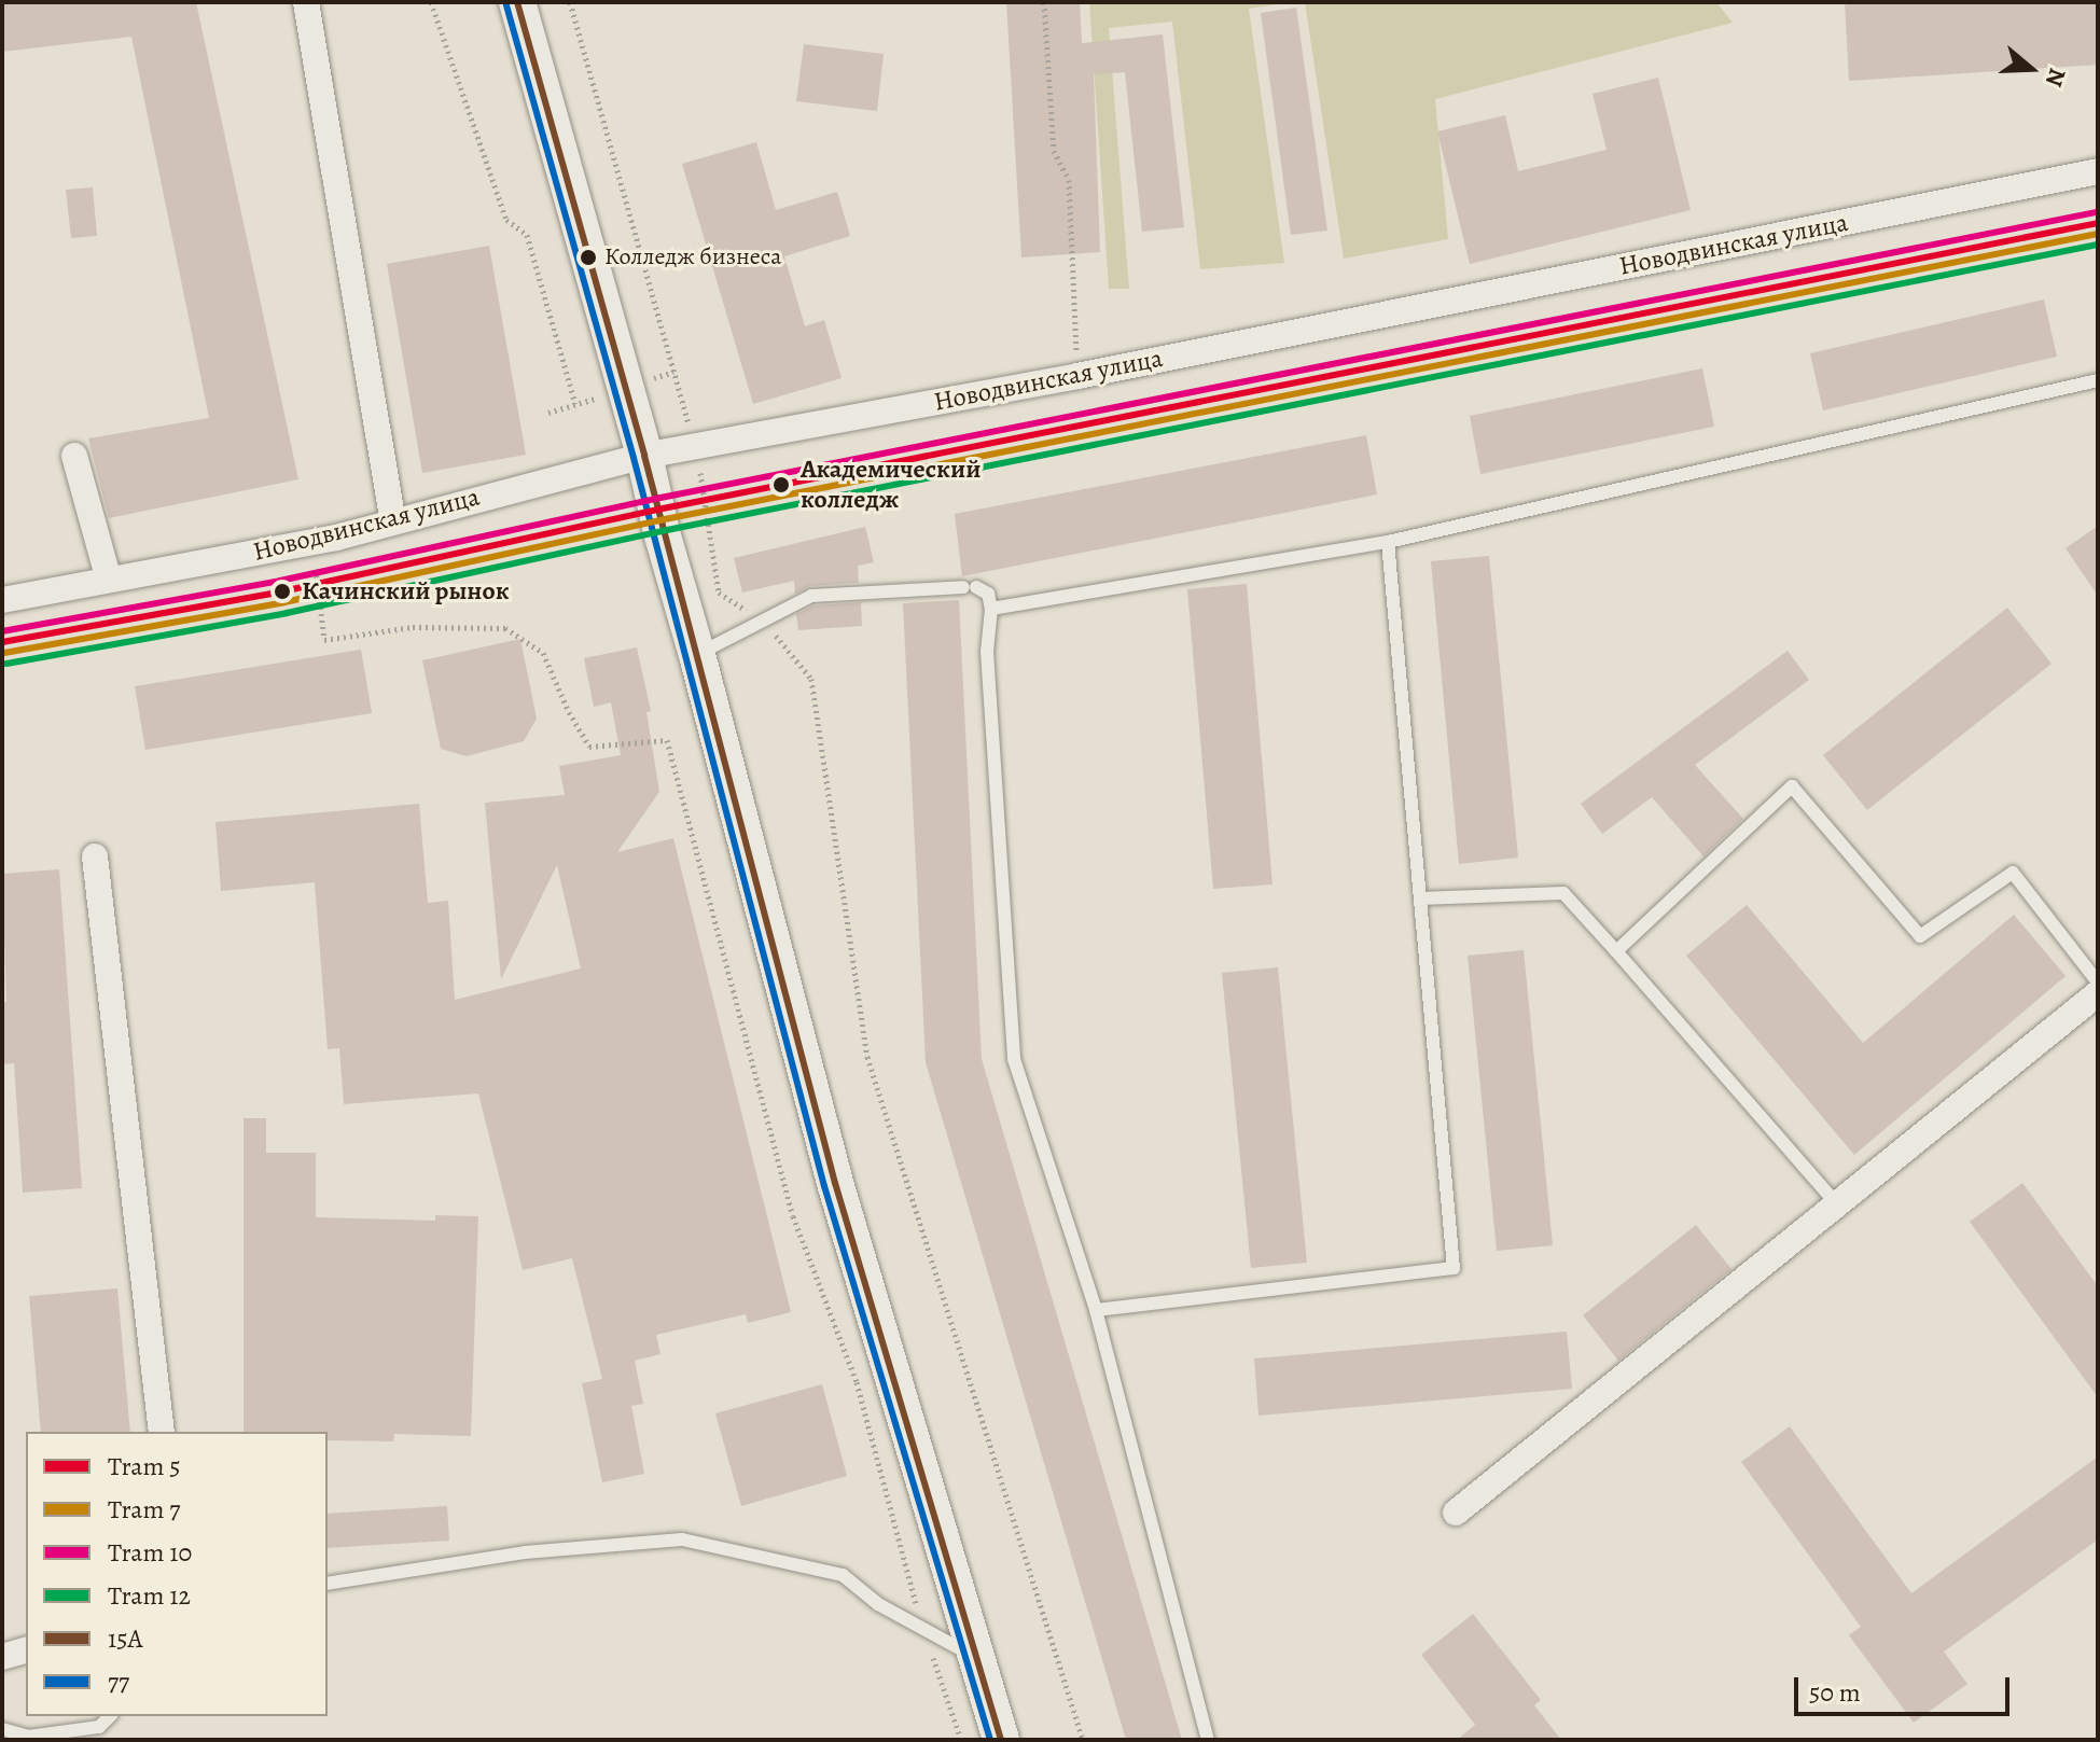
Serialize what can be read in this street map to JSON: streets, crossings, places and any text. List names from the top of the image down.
{
  "streets": {
    "street": ["Новодвинская улица"]
  },
  "places": ["Колледж бизнеса", "Академический колледж", "Качинский рынок"],
  "lines": [
    "transit line 15А",
    "transit line 77",
    "tram line 10",
    "tram line 5",
    "tram line 7",
    "tram line 12"
  ],
  "legend": [
    "Tram 5",
    "Tram 7",
    "Tram 10",
    "Tram 12",
    "15А",
    "77"
  ],
  "scale_bar": "50 m",
  "north": "right"
}
